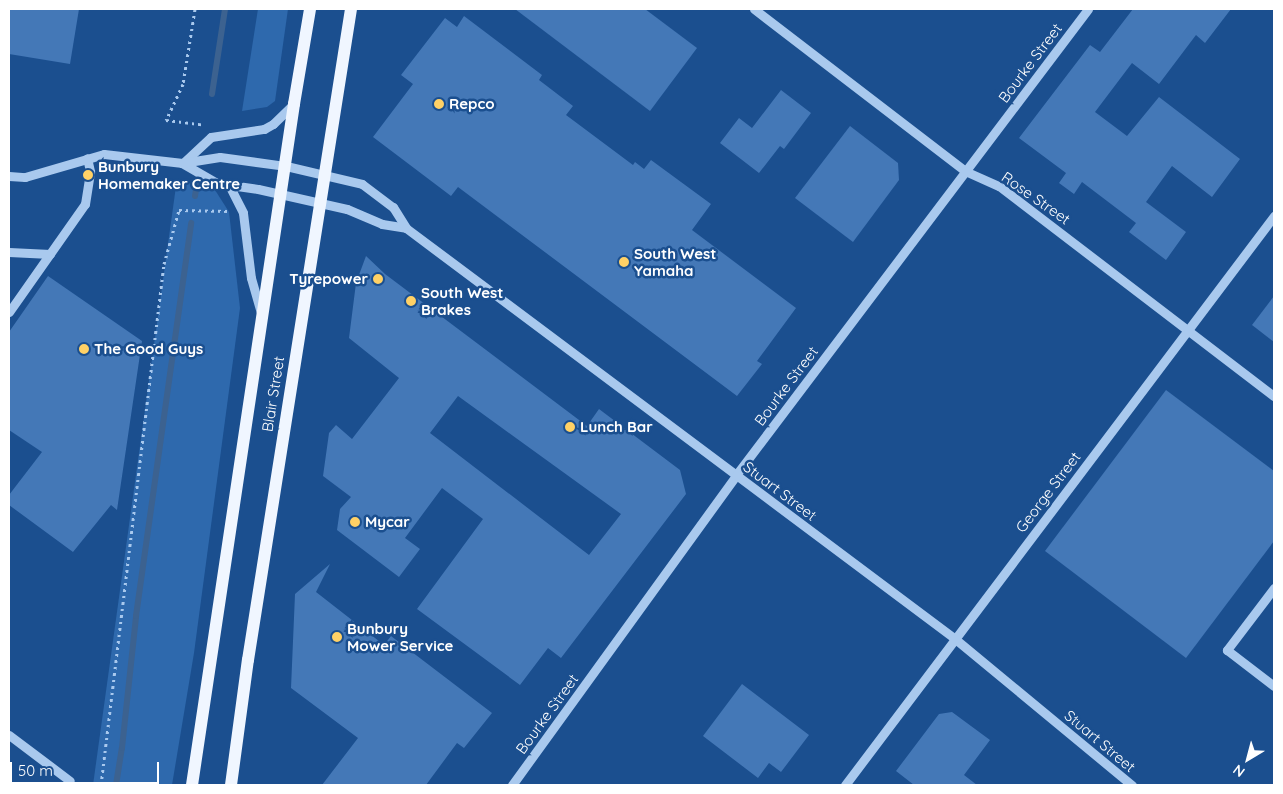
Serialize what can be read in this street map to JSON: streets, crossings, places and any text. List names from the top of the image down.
{
  "streets": {
    "main road": ["Blair Street"],
    "street": [
      "Bourke Street",
      "Rose Street",
      "Stuart Street",
      "George Street"
    ]
  },
  "crossings": [
    ["Bourke Street", "Rose Street"],
    ["Bourke Street", "Stuart Street"],
    ["Rose Street", "George Street"],
    ["Blair Street", "Stuart Street"],
    ["Stuart Street", "George Street"]
  ],
  "places": [
    "Repco",
    "Bunbury Homemaker Centre",
    "South West Yamaha",
    "Tyrepower",
    "South West Brakes",
    "The Good Guys",
    "Lunch Bar",
    "Mycar",
    "Bunbury Mower Service"
  ],
  "scale_bar": "50 m",
  "north": "bottom left"
}
